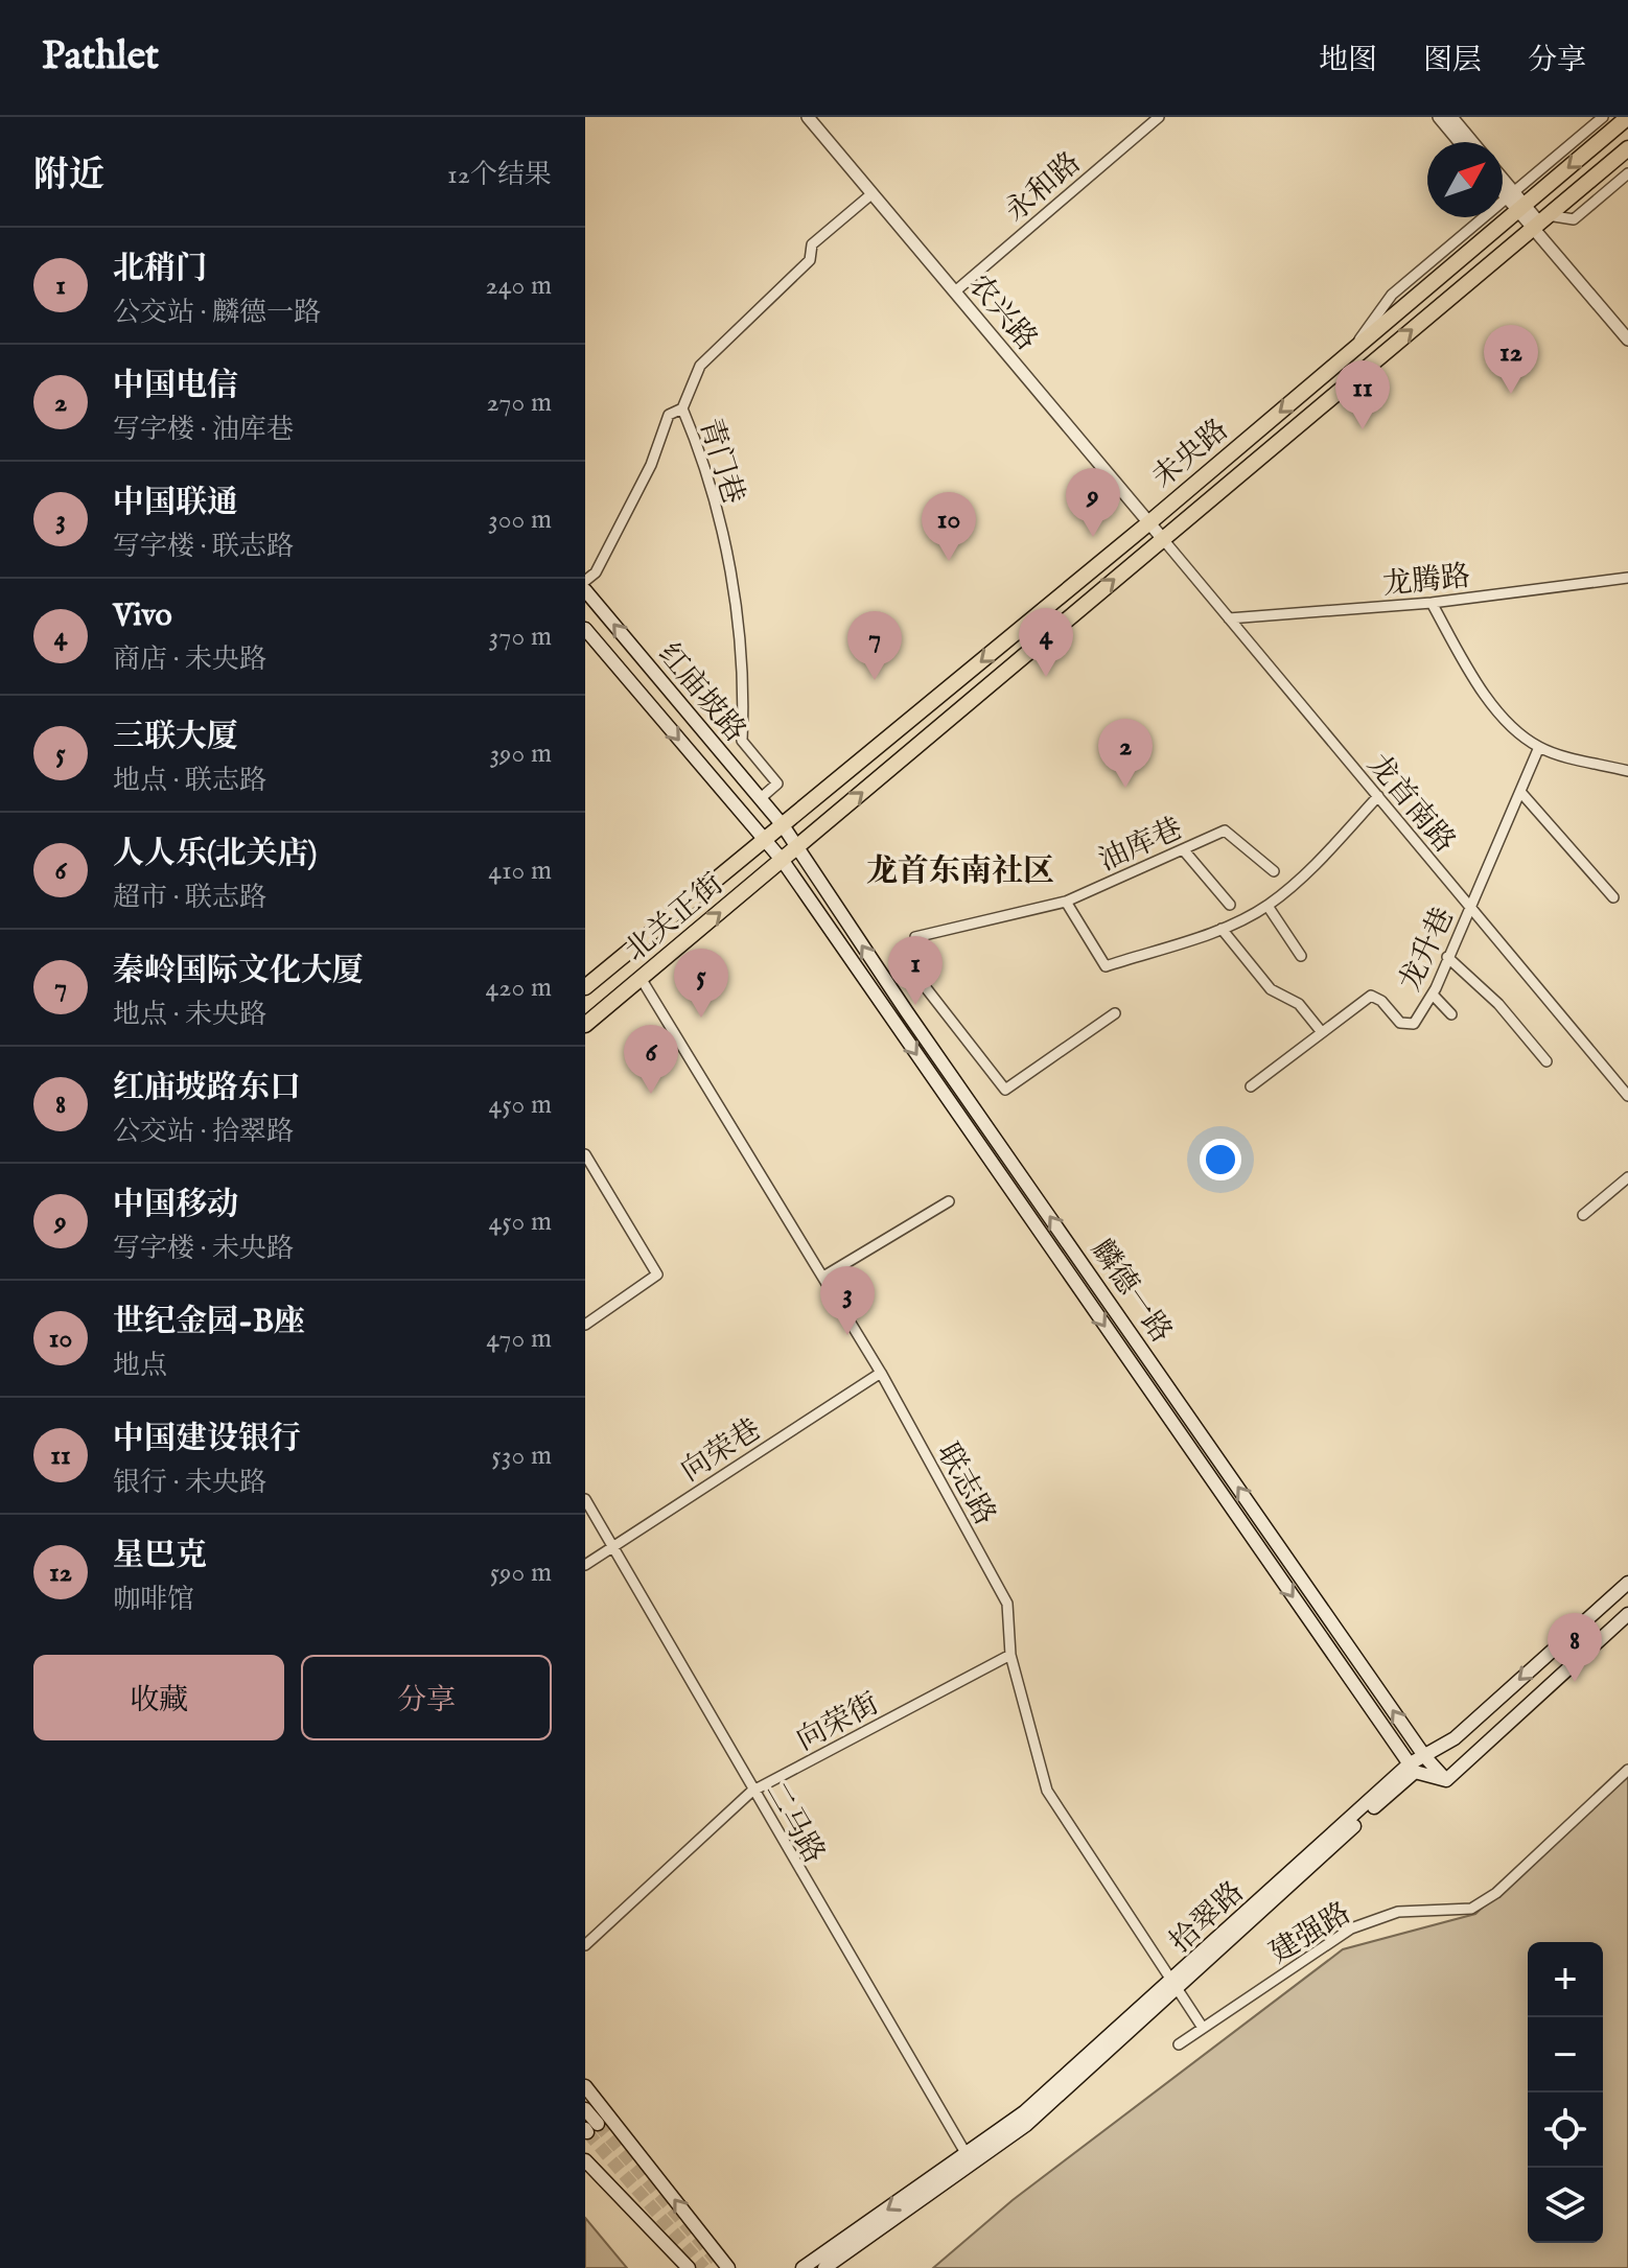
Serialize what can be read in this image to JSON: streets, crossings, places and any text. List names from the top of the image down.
{
  "streets": {
    "main road": [
      "未央路",
      "红庙坡路",
      "北关正街",
      "麟德一路",
      "拾翠路"
    ],
    "street": [
      "永和路",
      "农兴路",
      "青门巷",
      "龙腾路",
      "龙首南路",
      "油库巷",
      "龙升巷",
      "向荣巷",
      "联志路",
      "向荣街",
      "二马路",
      "建强路"
    ]
  },
  "crossings": [
    ["永和路", "农兴路"],
    ["农兴路", "未央路"],
    ["农兴路", "青门巷"],
    ["农兴路", "龙首南路"],
    ["未央路", "红庙坡路"],
    ["未央路", "龙首南路"],
    ["未央路", "北关正街"],
    ["未央路", "麟德一路"],
    ["青门巷", "红庙坡路"],
    ["龙腾路", "龙首南路"],
    ["红庙坡路", "北关正街"],
    ["红庙坡路", "麟德一路"],
    ["龙首南路", "龙升巷"],
    ["北关正街", "麟德一路"],
    ["北关正街", "联志路"],
    ["麟德一路", "拾翠路"],
    ["向荣巷", "联志路"],
    ["向荣巷", "二马路"],
    ["联志路", "向荣街"],
    ["联志路", "拾翠路"],
    ["联志路", "建强路"],
    ["向荣街", "二马路"],
    ["二马路", "拾翠路"]
  ],
  "districts": ["龙首东南社区"],
  "north": "top right",
  "page": {
    "header": "Pathlet",
    "nav": ["地图", "图层", "分享"],
    "heading": ["附近", "12个结果"],
    "list": [
      {
        "mark": "1",
        "name": "北稍门",
        "note": "公交站 · 麟德一路",
        "value": "240 m"
      },
      {
        "mark": "2",
        "name": "中国电信",
        "note": "写字楼 · 油库巷",
        "value": "270 m"
      },
      {
        "mark": "3",
        "name": "中国联通",
        "note": "写字楼 · 联志路",
        "value": "300 m"
      },
      {
        "mark": "4",
        "name": "Vivo",
        "note": "商店 · 未央路",
        "value": "370 m"
      },
      {
        "mark": "5",
        "name": "三联大厦",
        "note": "地点 · 联志路",
        "value": "390 m"
      },
      {
        "mark": "6",
        "name": "人人乐(北关店)",
        "note": "超市 · 联志路",
        "value": "410 m"
      },
      {
        "mark": "7",
        "name": "秦岭国际文化大厦",
        "note": "地点 · 未央路",
        "value": "420 m"
      },
      {
        "mark": "8",
        "name": "红庙坡路东口",
        "note": "公交站 · 拾翠路",
        "value": "450 m"
      },
      {
        "mark": "9",
        "name": "中国移动",
        "note": "写字楼 · 未央路",
        "value": "450 m"
      },
      {
        "mark": "10",
        "name": "世纪金园-B座",
        "note": "地点",
        "value": "470 m"
      },
      {
        "mark": "11",
        "name": "中国建设银行",
        "note": "银行 · 未央路",
        "value": "530 m"
      },
      {
        "mark": "12",
        "name": "星巴克",
        "note": "咖啡馆",
        "value": "590 m"
      }
    ],
    "pins": [
      "12",
      "11",
      "9",
      "10",
      "4",
      "7",
      "2",
      "1",
      "5",
      "6",
      "3",
      "8"
    ],
    "buttons": ["收藏", "分享"],
    "map_buttons": ["+", "−"]
  }
}
